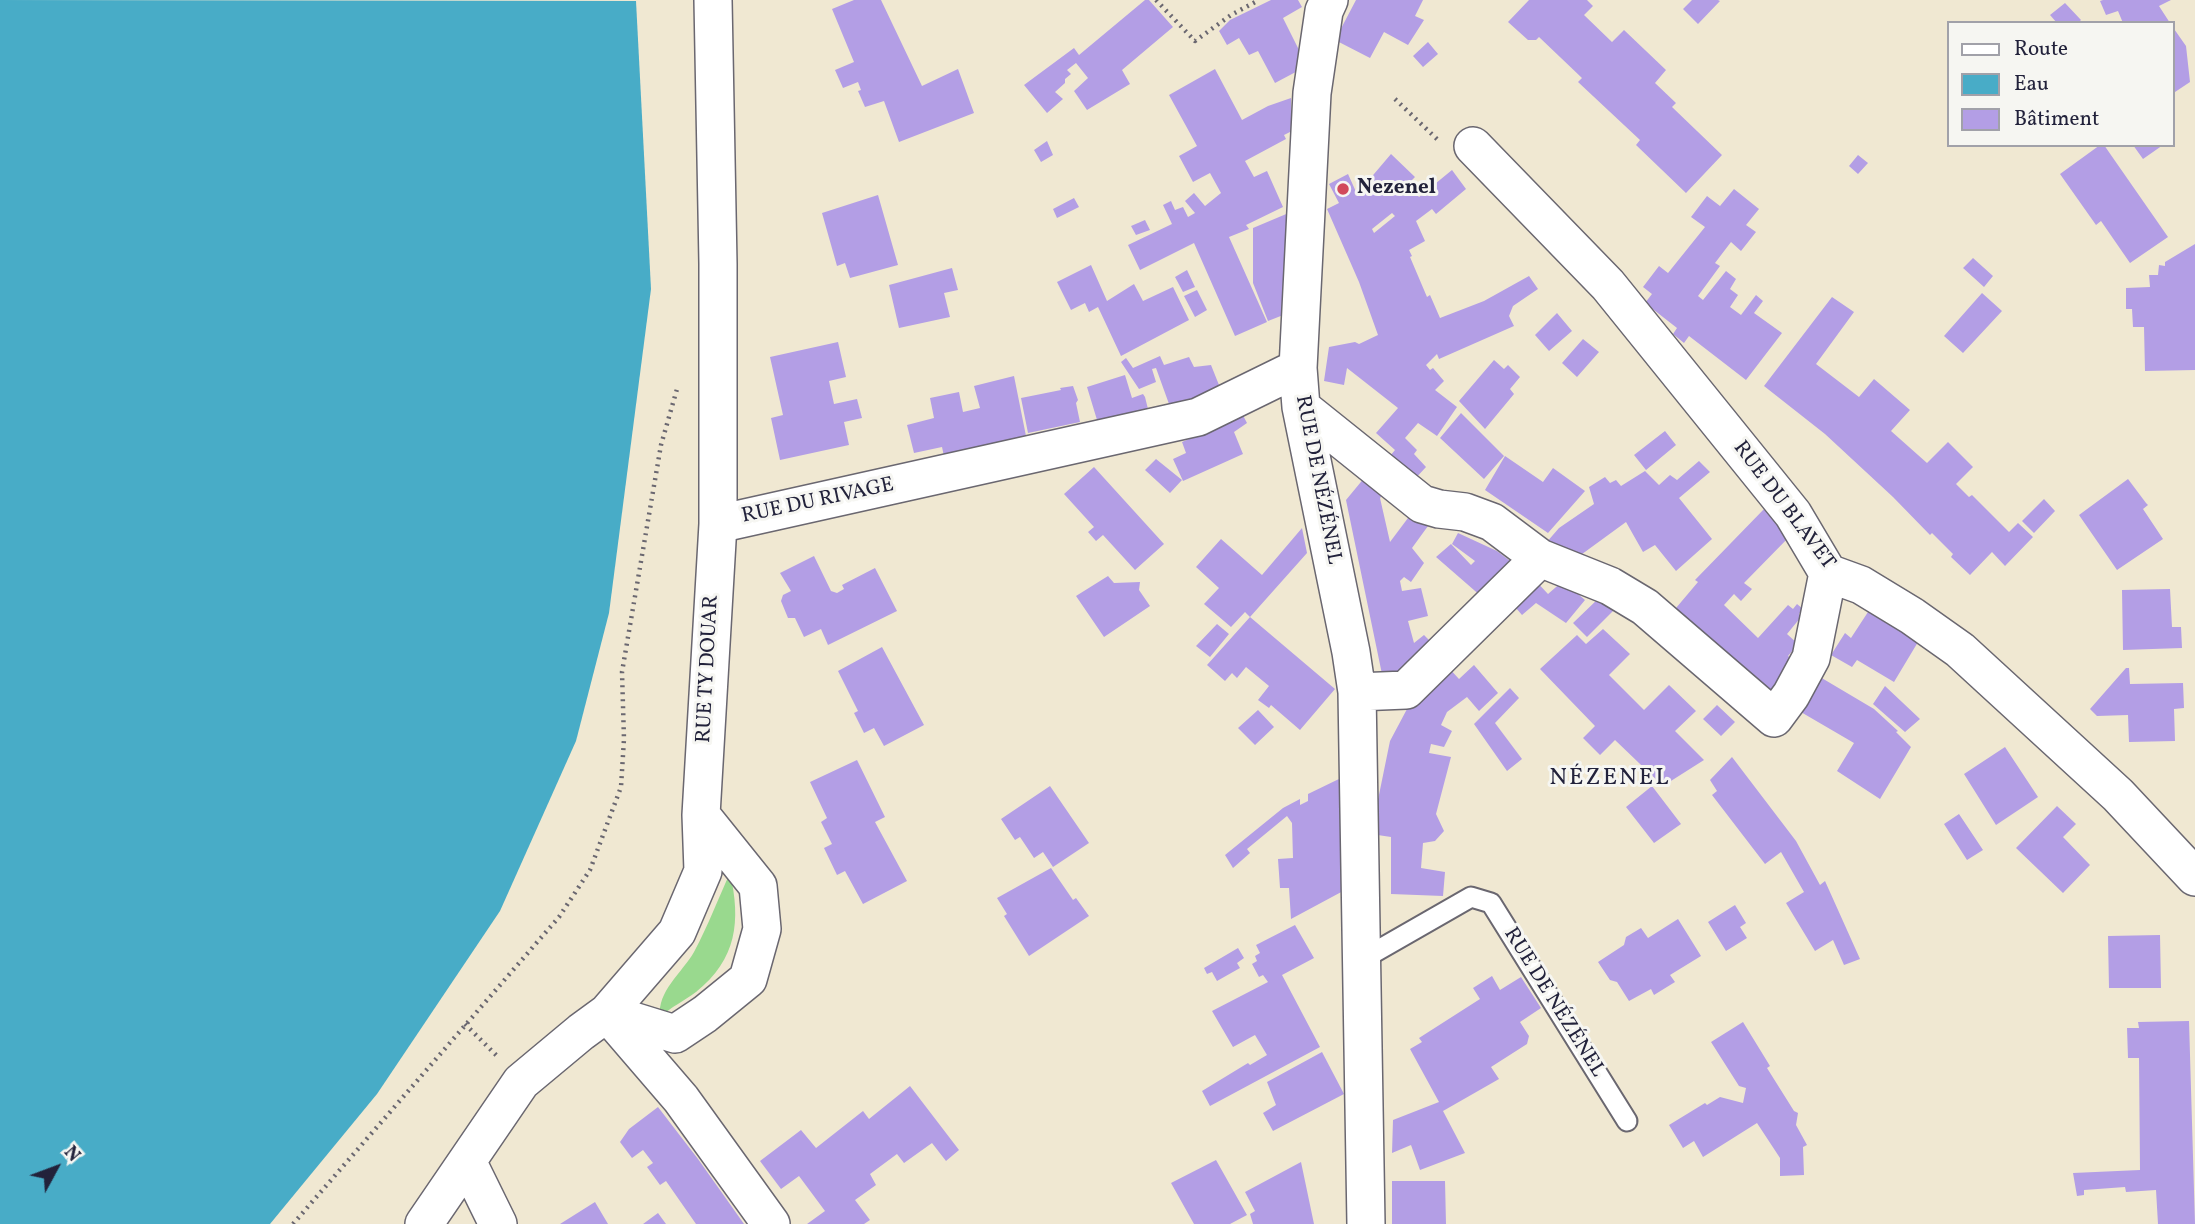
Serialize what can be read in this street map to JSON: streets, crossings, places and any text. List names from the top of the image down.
{
  "streets": {
    "street": [
      "RUE DE NÉZÉNEL",
      "RUE DU RIVAGE",
      "RUE DU BLAVET",
      "RUE TY DOUAR"
    ]
  },
  "crossings": [
    ["RUE DE NÉZÉNEL", "RUE DU RIVAGE"],
    ["RUE DU RIVAGE", "RUE TY DOUAR"]
  ],
  "districts": ["NÉZENEL"],
  "places": ["Nezenel"],
  "legend": ["Route", "Eau", "Bâtiment"],
  "north": "top right"
}
